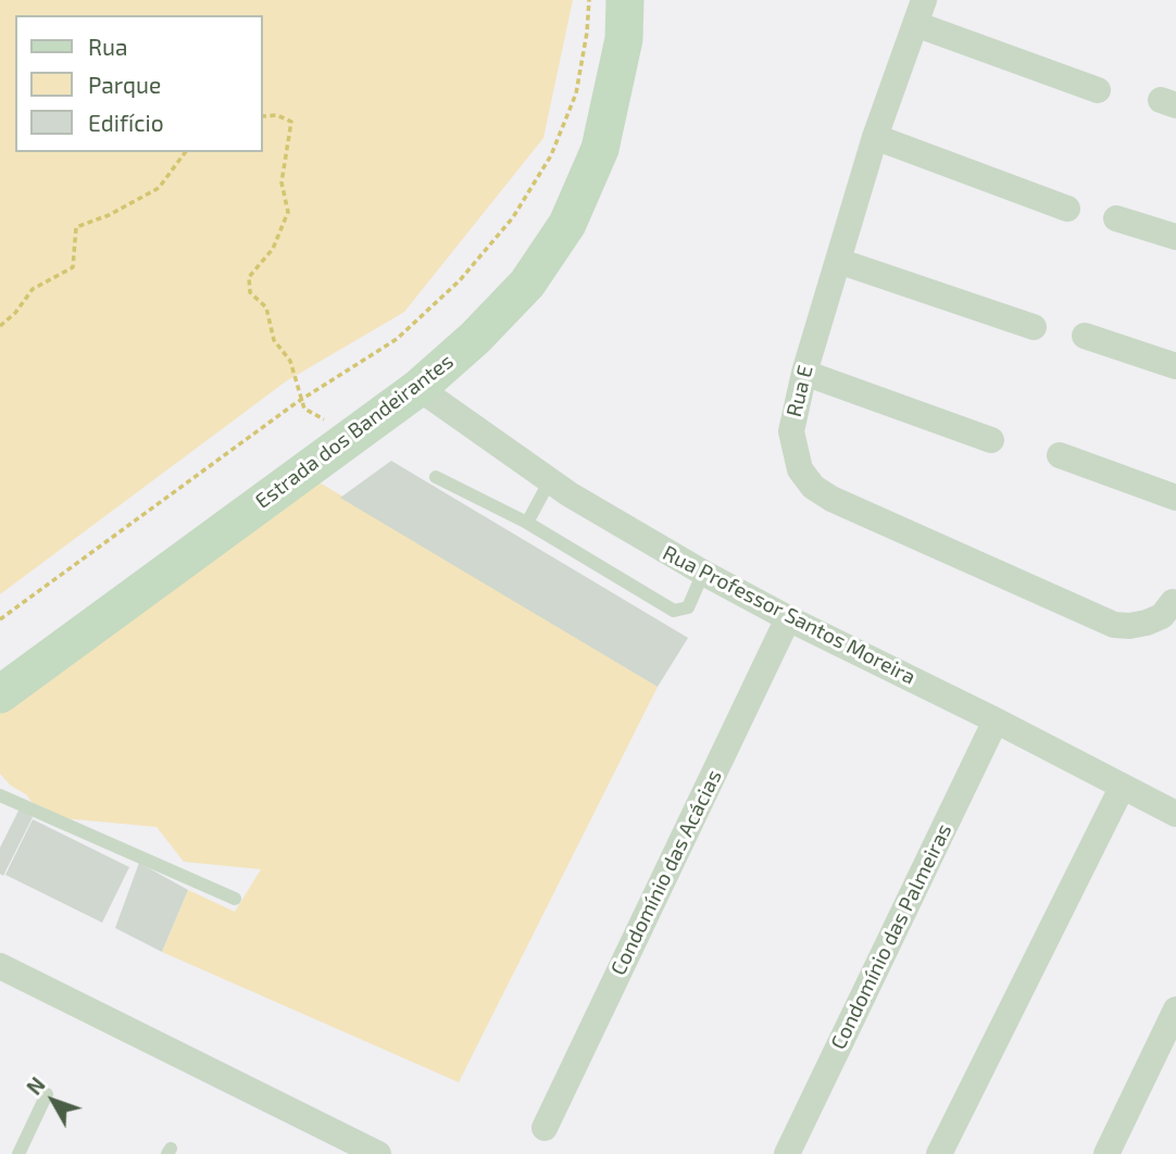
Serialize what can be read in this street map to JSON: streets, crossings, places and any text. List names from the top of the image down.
{
  "streets": {
    "main road": ["Estrada dos Bandeirantes"],
    "street": [
      "Rua E",
      "Rua Professor Santos Moreira",
      "Condomínio das Acácias",
      "Condomínio das Palmeiras"
    ]
  },
  "crossings": [
    ["Estrada dos Bandeirantes", "Rua Professor Santos Moreira"],
    ["Rua Professor Santos Moreira", "Condomínio das Acácias"],
    ["Rua Professor Santos Moreira", "Condomínio das Palmeiras"]
  ],
  "legend": ["Rua", "Parque", "Edifício"],
  "north": "top left"
}
